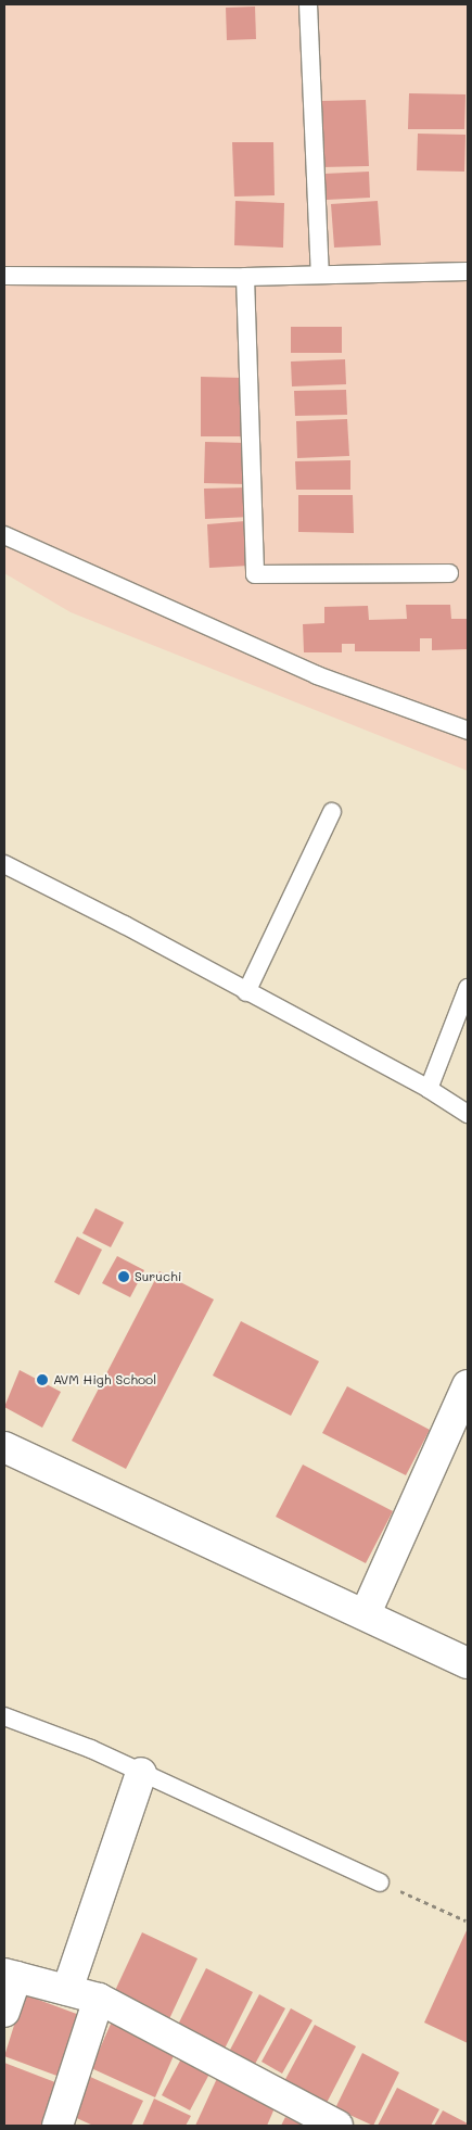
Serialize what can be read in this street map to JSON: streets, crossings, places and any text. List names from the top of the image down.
{
  "places": ["Suruchi", "AVM High School"]
}
